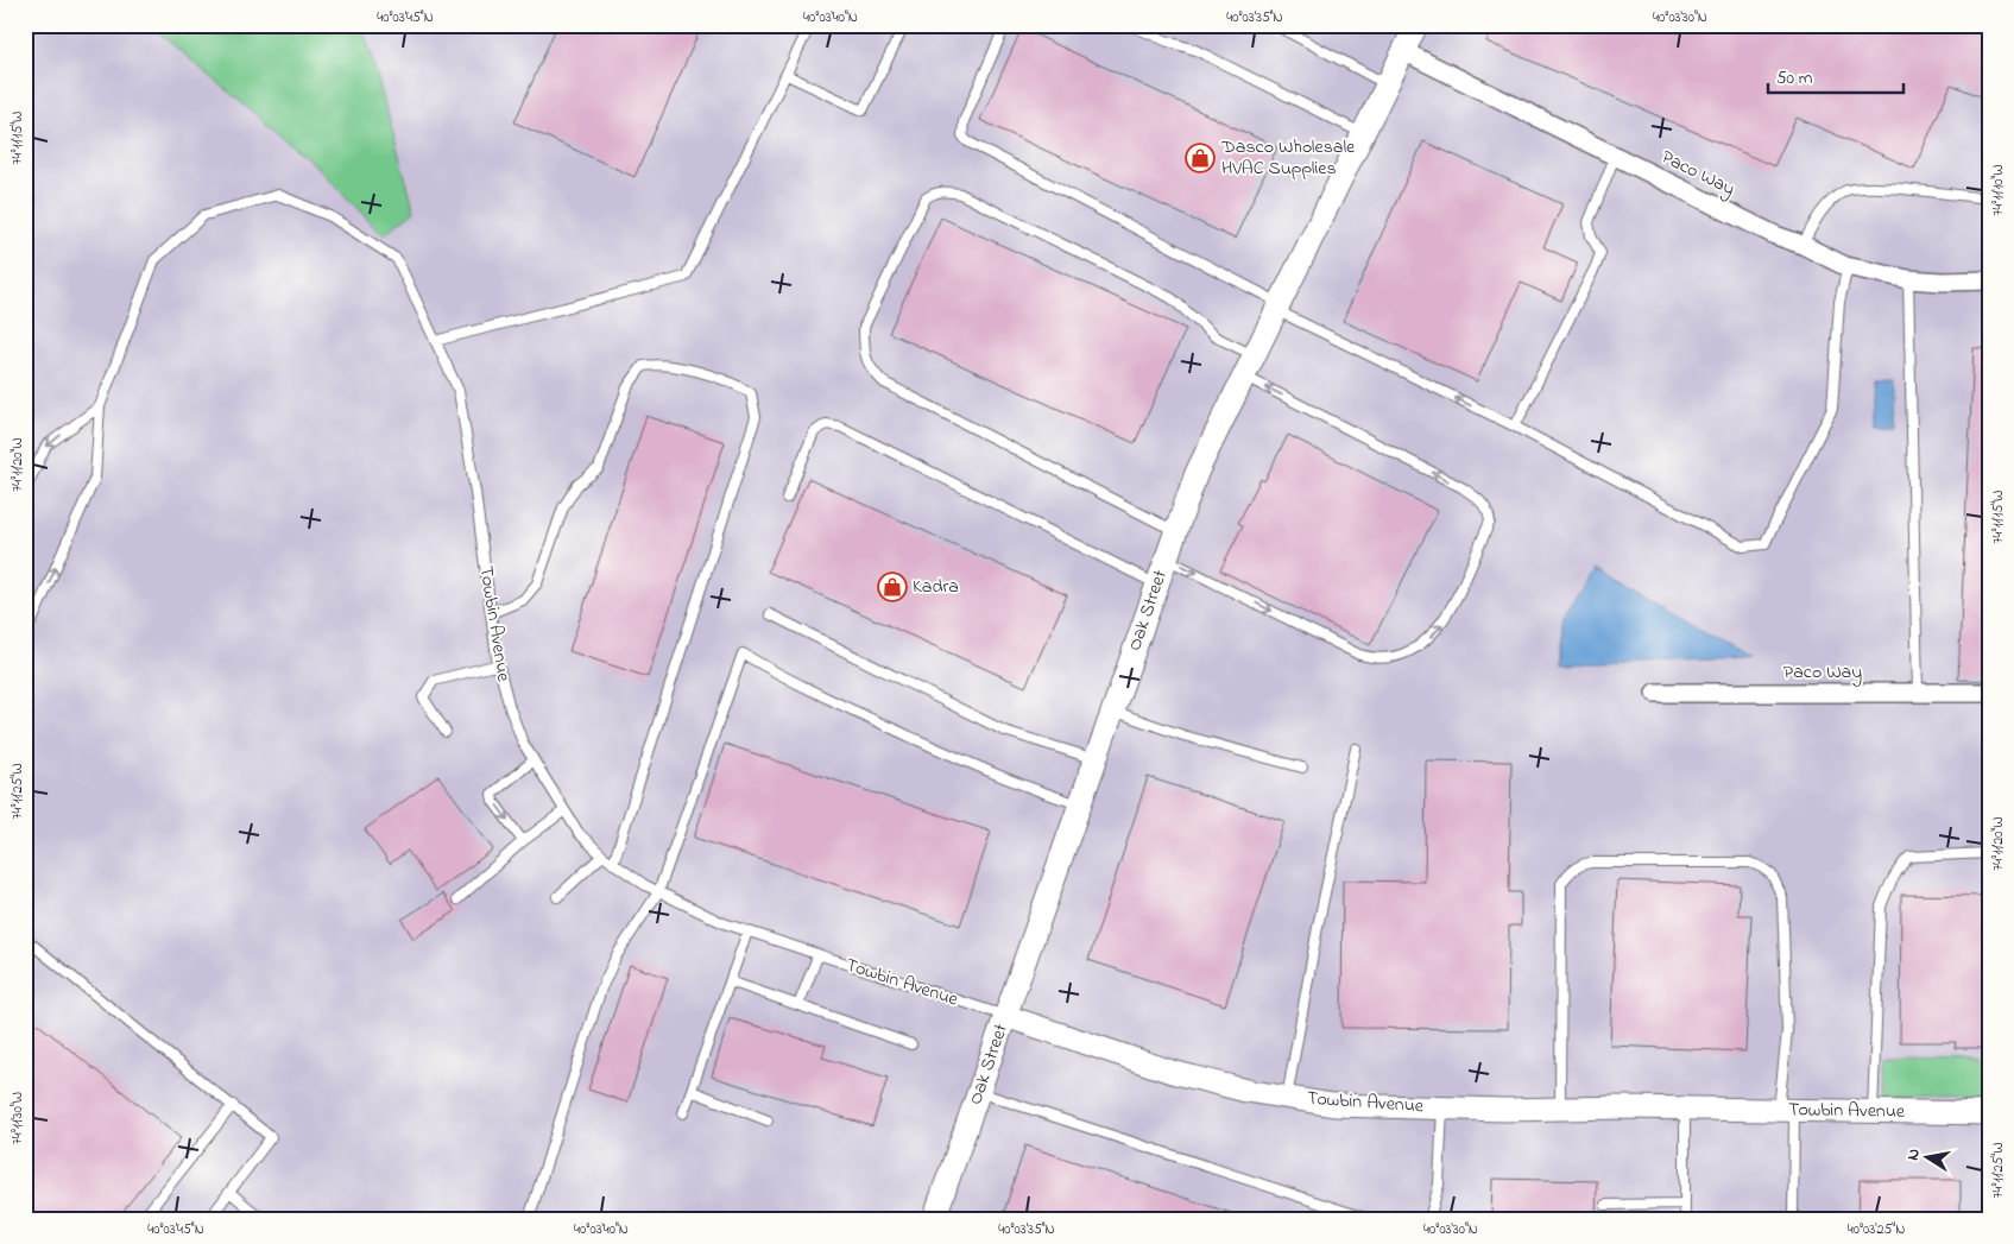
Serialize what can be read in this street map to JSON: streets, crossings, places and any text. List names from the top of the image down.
{
  "streets": {
    "street": ["Paco Way", "Oak Street", "Towbin Avenue"]
  },
  "crossings": [
    ["Paco Way", "Oak Street"],
    ["Oak Street", "Towbin Avenue"]
  ],
  "places": {
    "shop": ["Dasco Wholesale HVAC Supplies", "Kadra"]
  },
  "scale_bar": "50 m",
  "north": "left",
  "coordinates": [
    "40°03'45\"N",
    "40°03'40\"N",
    "40°03'35\"N",
    "40°03'30\"N",
    "74°11'15\"W",
    "74°11'10\"W",
    "74°11'20\"W",
    "74°11'25\"W",
    "74°11'30\"W",
    "40°03'25\"N"
  ]
}
